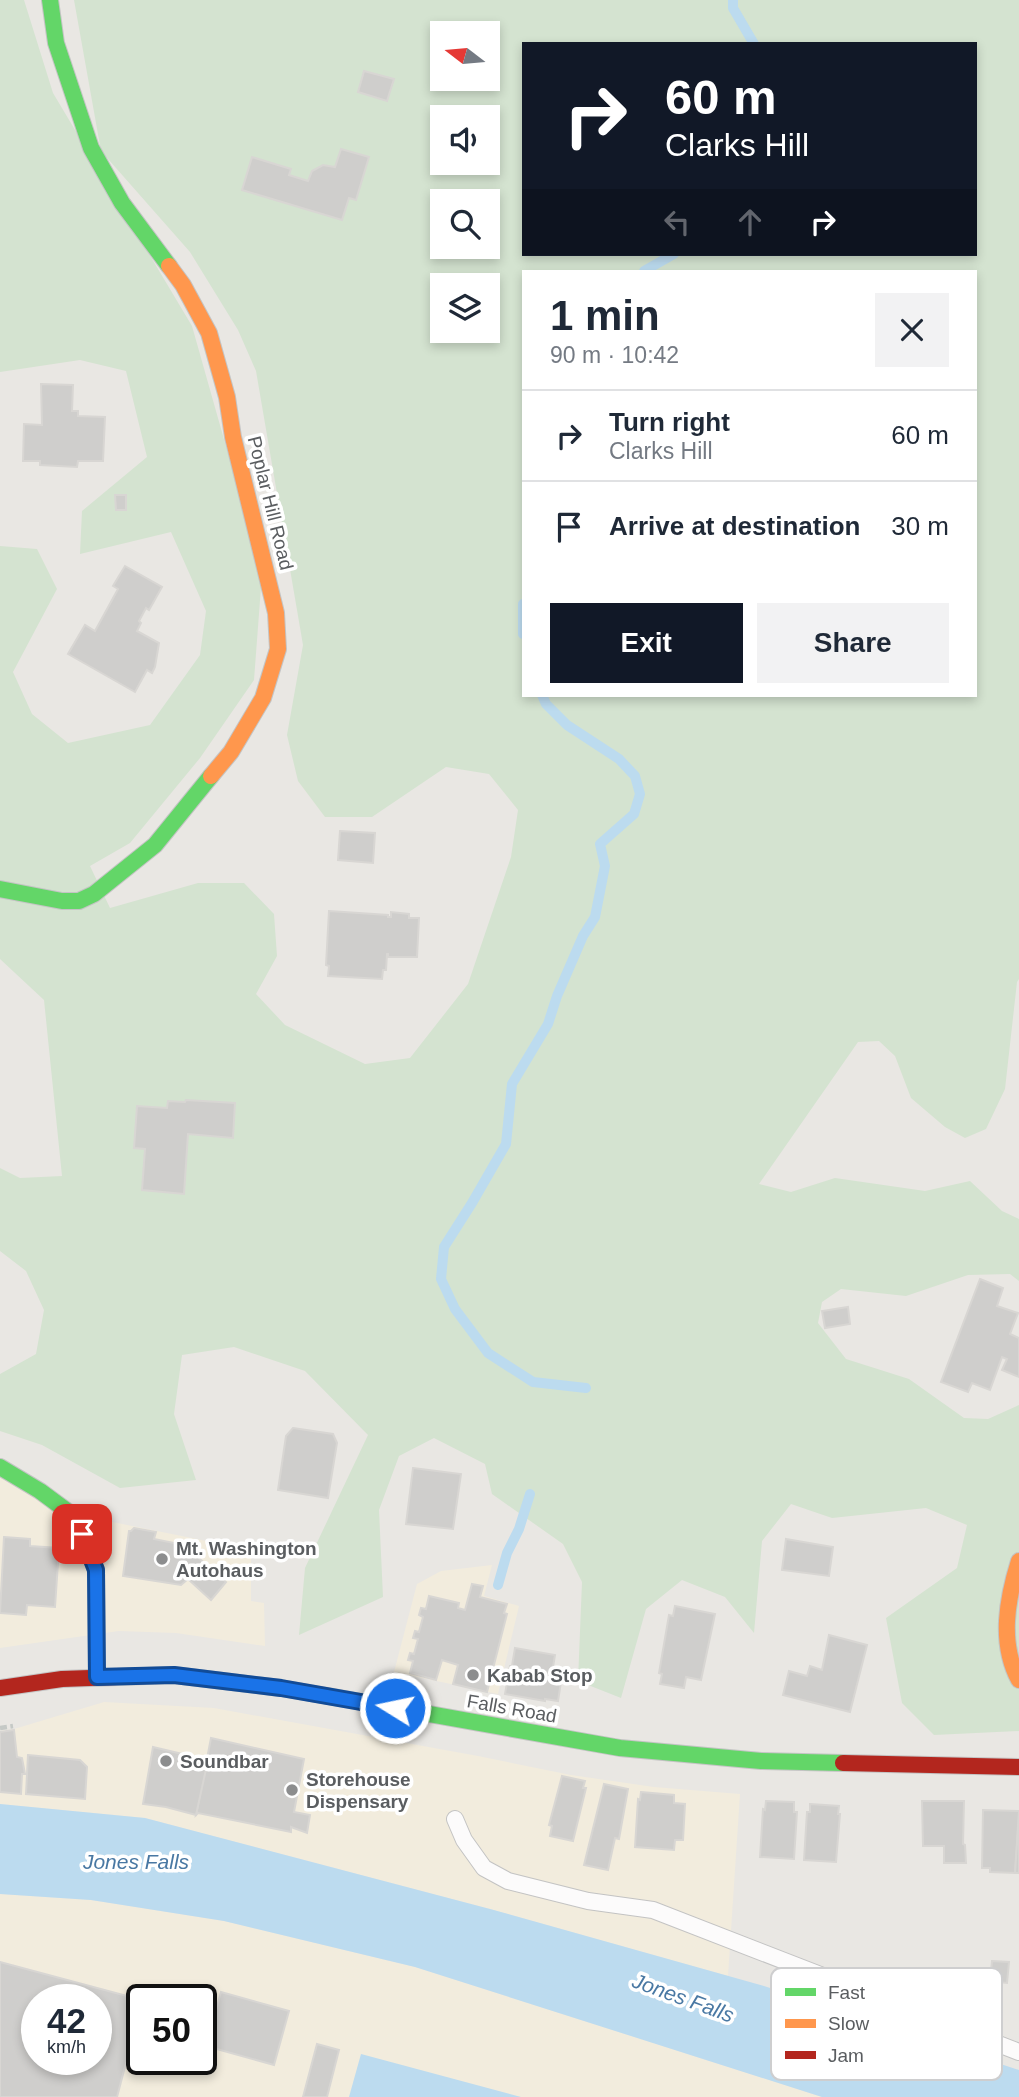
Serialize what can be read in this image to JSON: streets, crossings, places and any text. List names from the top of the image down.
{
  "streets": {
    "street": ["Poplar Hill Road", "Falls Road"]
  },
  "water": ["Jones Falls"],
  "places": [
    "Mt. Washington Autohaus",
    "Kabab Stop",
    "Soundbar",
    "Storehouse Dispensary"
  ],
  "legend": ["Fast", "Slow", "Jam"],
  "north": "left",
  "page": {
    "turn": ["60 m", "Clarks Hill"],
    "heading": ["1 min", "90 m · 10:42"],
    "list": [
      {
        "name": "Turn right",
        "note": "Clarks Hill",
        "value": "60 m"
      },
      {
        "name": "Arrive at destination",
        "value": "30 m"
      }
    ],
    "buttons": ["Exit", "Share"],
    "speed": "42 km/h",
    "limit": "50"
  }
}
